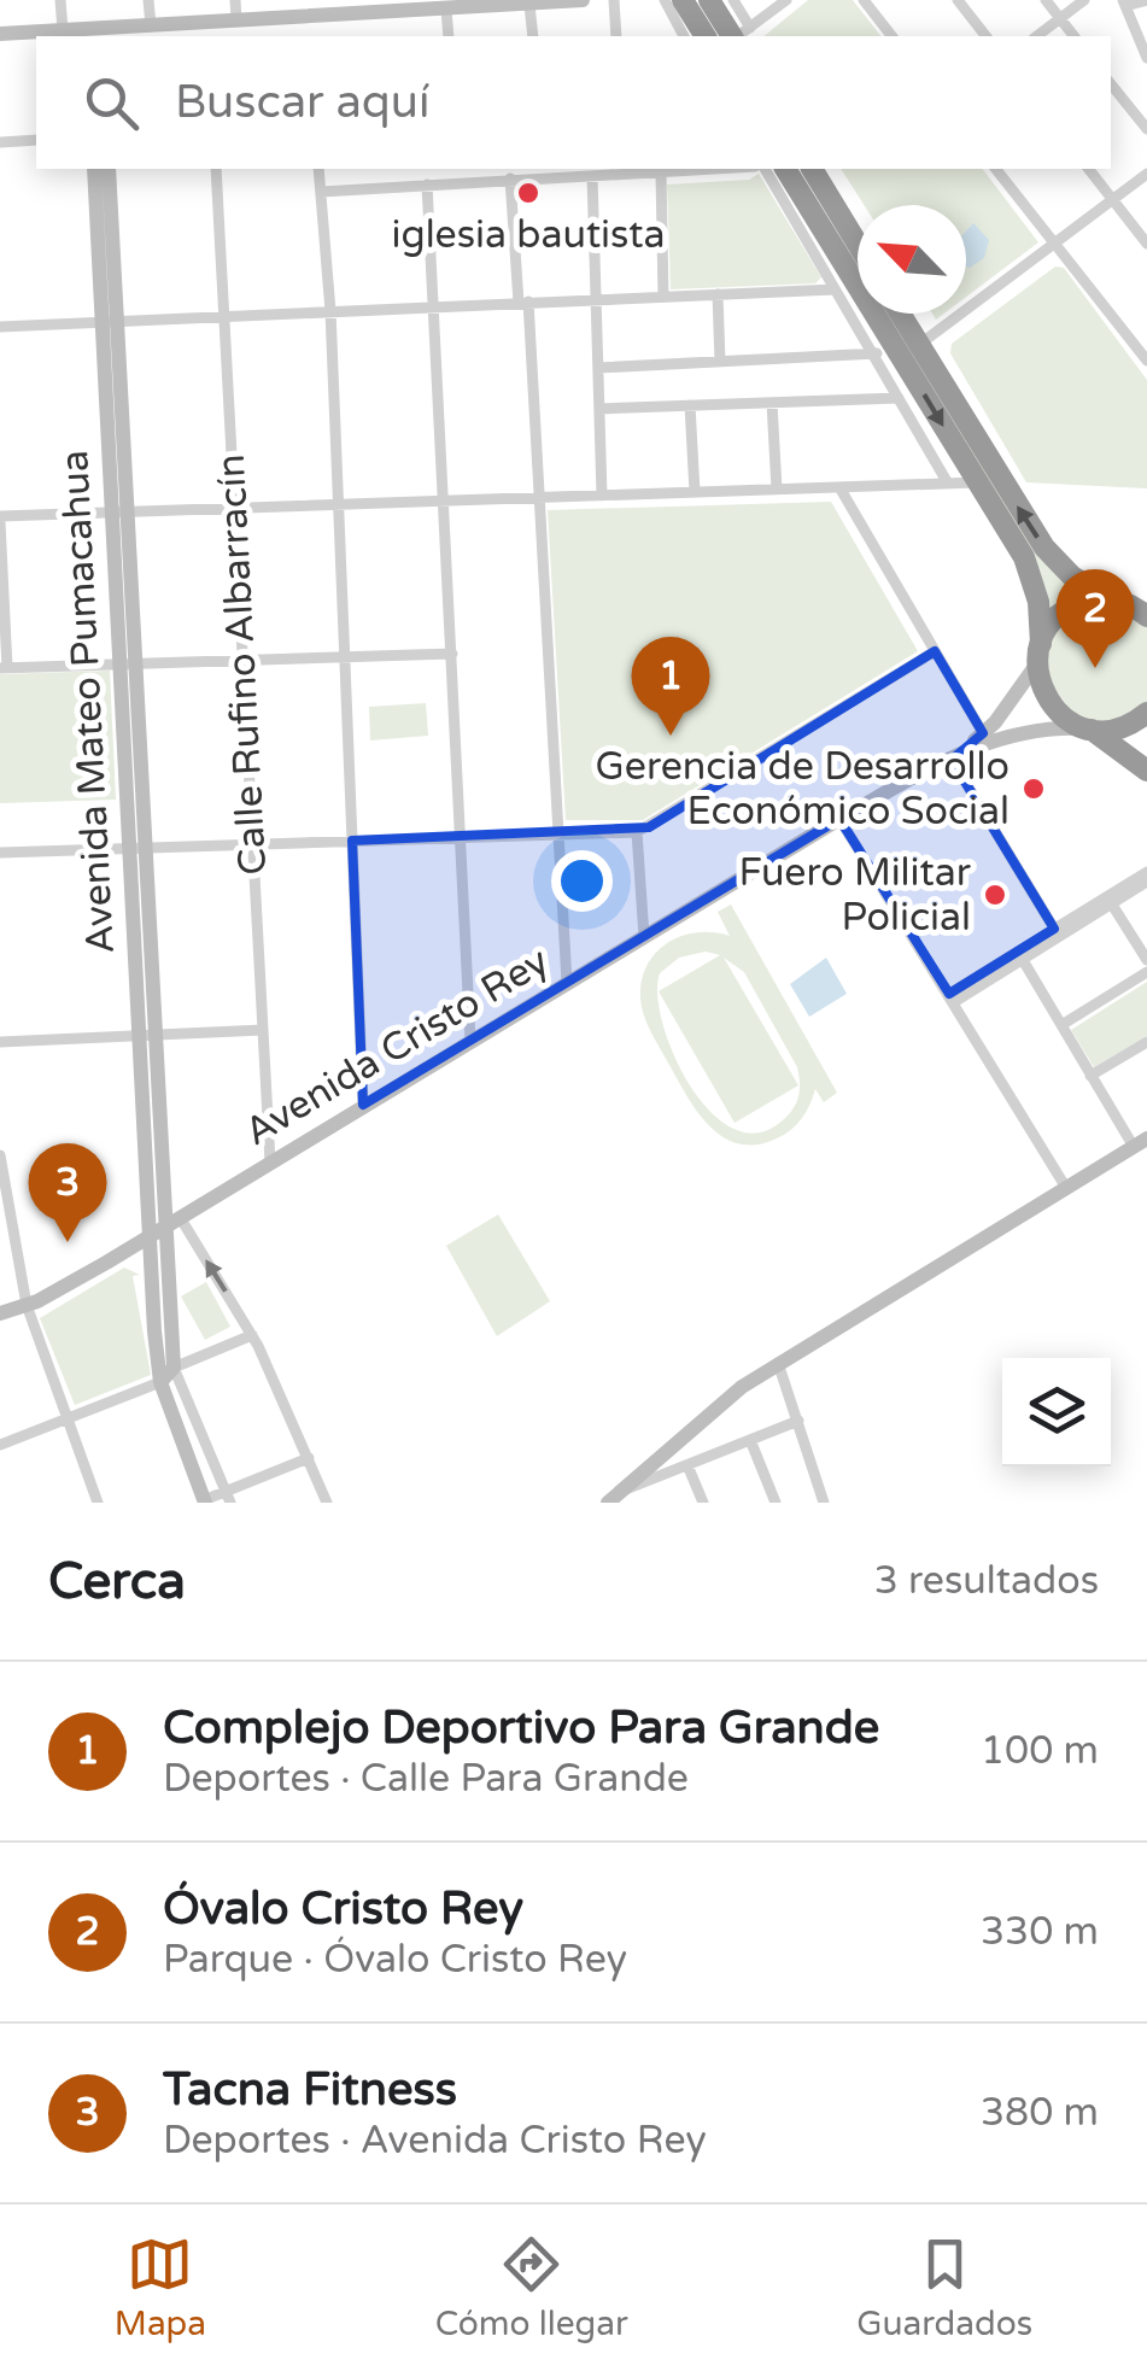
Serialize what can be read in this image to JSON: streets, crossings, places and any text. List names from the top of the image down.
{
  "streets": {
    "street": ["Calle Rufino Albarracín", "Avenida Mateo Pumacahua", "Avenida Cristo Rey"]
  },
  "crossings": [
    ["Calle Rufino Albarracín", "Avenida Cristo Rey"],
    ["Avenida Mateo Pumacahua", "Avenida Cristo Rey"]
  ],
  "places": ["iglesia bautista", "Gerencia de Desarrollo Económico Social", "Fuero Militar Policial"],
  "north": "top left",
  "page": {
    "search": "Buscar aquí",
    "pins": ["2", "1", "3"],
    "heading": ["Cerca", "3 resultados"],
    "list": [
      {
        "mark": "1",
        "name": "Complejo Deportivo Para Grande",
        "note": "Deportes · Calle Para Grande",
        "value": "100 m"
      },
      {
        "mark": "2",
        "name": "Óvalo Cristo Rey",
        "note": "Parque · Óvalo Cristo Rey",
        "value": "330 m"
      },
      {
        "mark": "3",
        "name": "Tacna Fitness",
        "note": "Deportes · Avenida Cristo Rey",
        "value": "380 m"
      }
    ],
    "nav": ["Mapa", "Cómo llegar", "Guardados"]
  }
}
